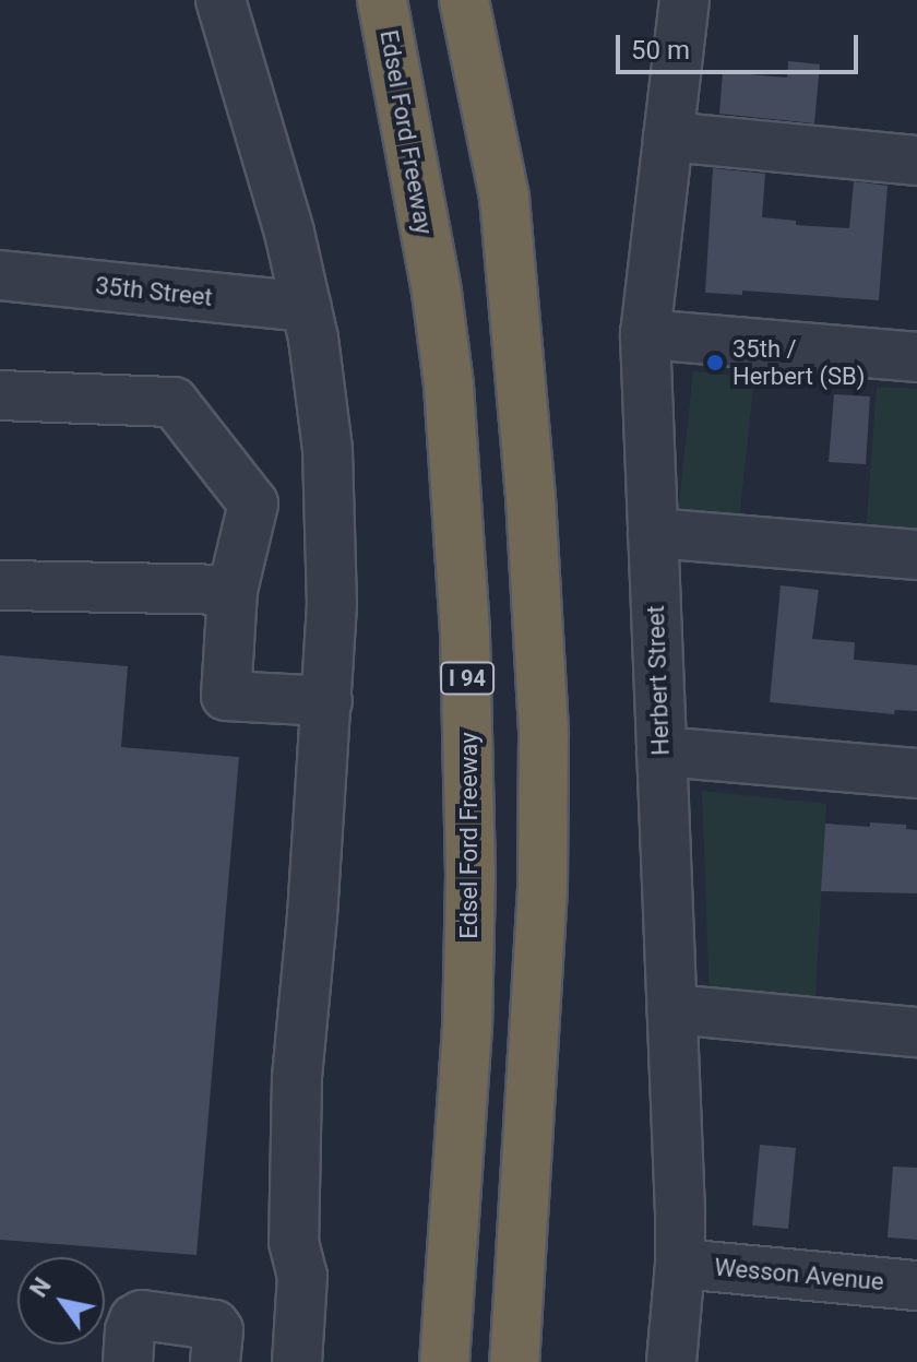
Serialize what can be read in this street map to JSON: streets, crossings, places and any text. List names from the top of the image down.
{
  "streets": {
    "highway": ["Edsel Ford Freeway", "I 94"],
    "street": ["35th Street", "Herbert Street", "Wesson Avenue"]
  },
  "crossings": [
    ["Herbert Street", "Wesson Avenue"]
  ],
  "places": ["35th / Herbert (SB)"],
  "scale_bar": "50 m",
  "north": "top left"
}
